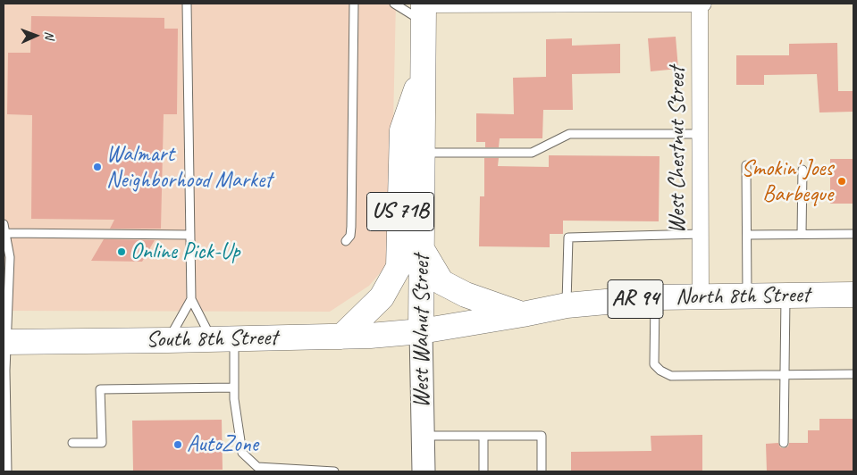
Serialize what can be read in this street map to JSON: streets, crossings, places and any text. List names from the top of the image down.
{
  "streets": {
    "main road": [
      "US 71B",
      "North 8th Street",
      "AR 94",
      "West Walnut Street",
      "South 8th Street"
    ],
    "street": ["West Chestnut Street"]
  },
  "crossings": [
    ["West Chestnut Street", "North 8th Street"],
    ["US 71B", "West Walnut Street"],
    ["US 71B", "South 8th Street"],
    ["North 8th Street", "West Walnut Street"],
    ["North 8th Street", "South 8th Street"],
    ["West Walnut Street", "South 8th Street"]
  ],
  "places": [
    "Walmart Neighborhood Market",
    "Smokin' Joes Barbeque",
    "Online Pick-Up",
    "AutoZone"
  ],
  "north": "right"
}
